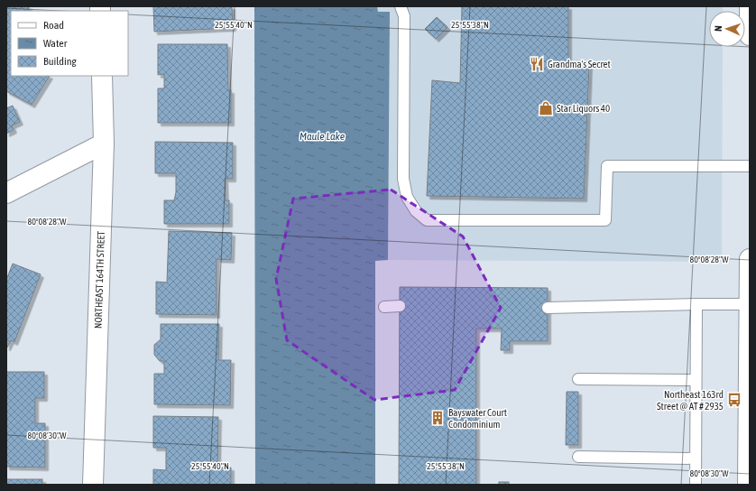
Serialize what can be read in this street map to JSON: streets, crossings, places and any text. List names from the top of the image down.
{
  "streets": {
    "street": ["NORTHEAST 164TH STREET"]
  },
  "water": ["Maule Lake"],
  "places": {
    "restaurant": ["Grandma's Secret"],
    "shop": ["Star Liquors 40"],
    "bus stop": ["Northeast 163rd Street @ AT # 2935"],
    "building": ["Bayswater Court Condominium"]
  },
  "legend": ["Road", "Water", "Building"],
  "north": "left",
  "coordinates": [
    "25°55'40\"N",
    "25°55'38\"N",
    "80°08'28\"W",
    "80°08'30\"W"
  ]
}
